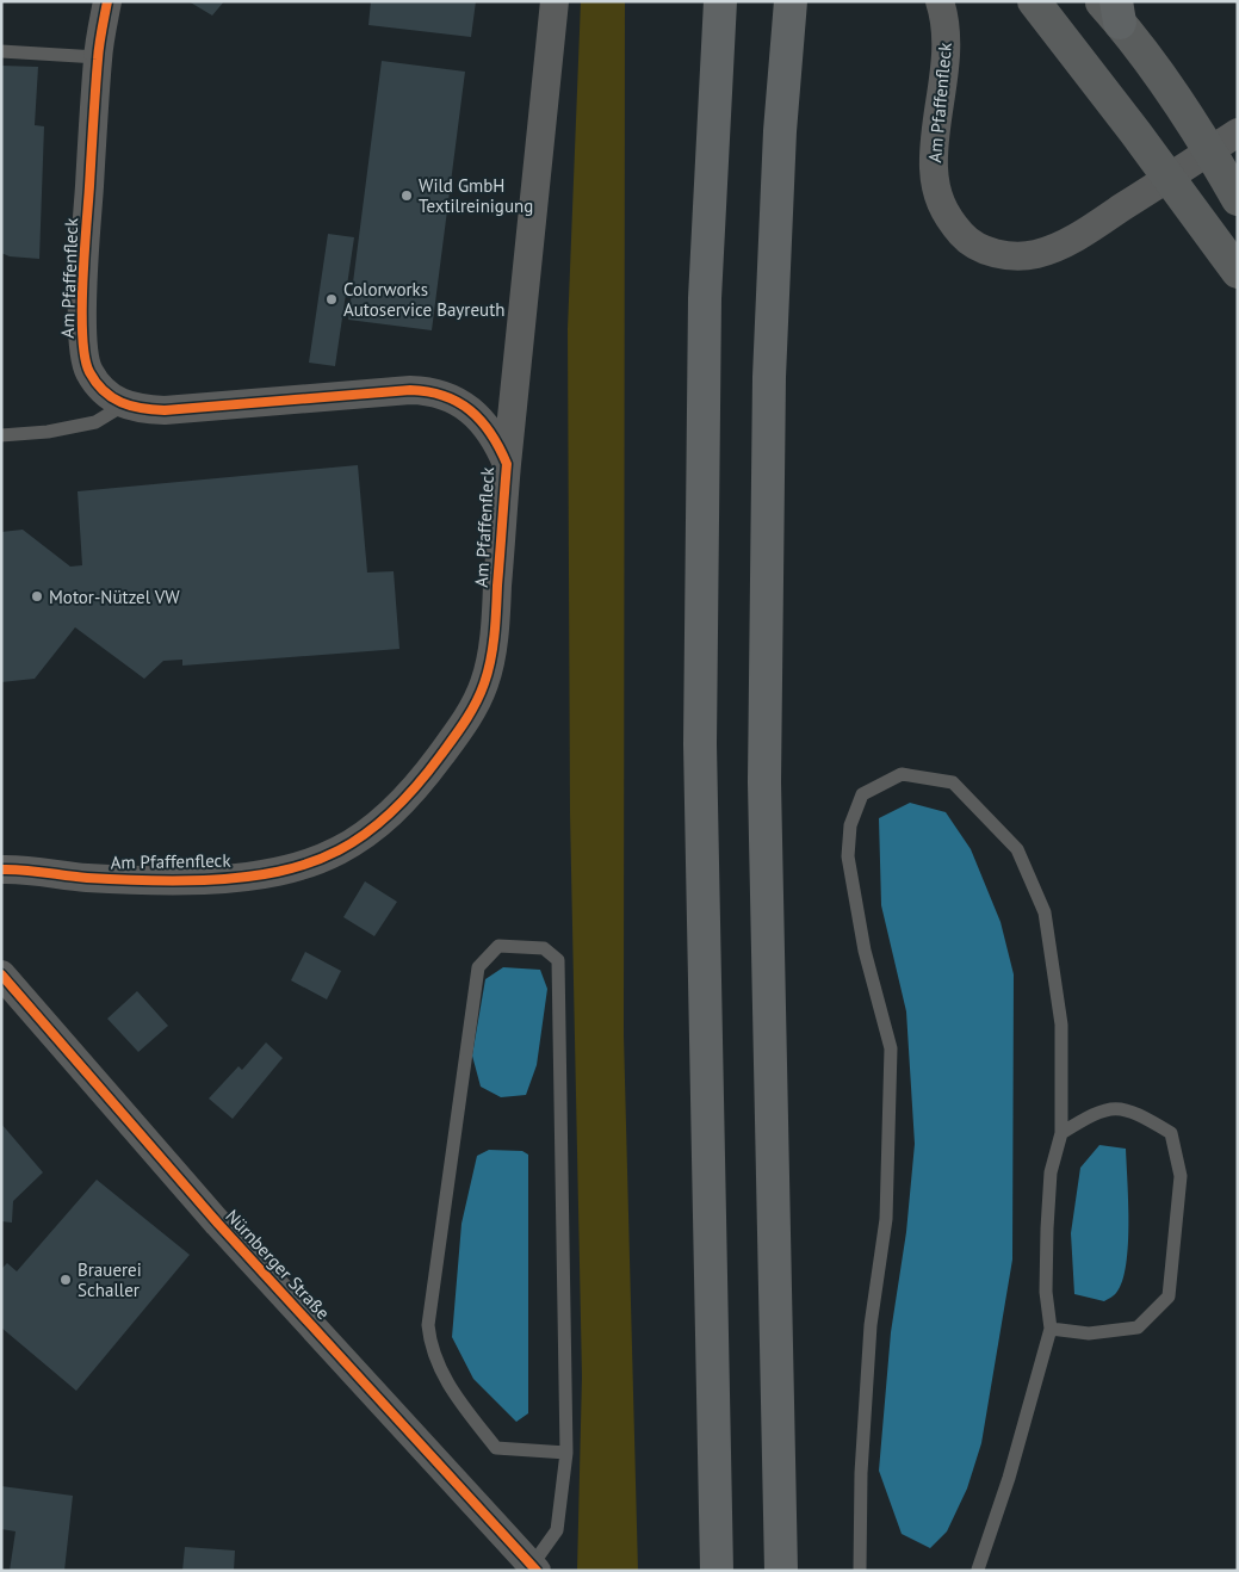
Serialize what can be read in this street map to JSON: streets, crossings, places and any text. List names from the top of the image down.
{
  "streets": {
    "street": ["Am Pfaffenfleck", "Nürnberger Straße"]
  },
  "places": [
    "Wild GmbH Textilreinigung",
    "Colorworks Autoservice Bayreuth",
    "Motor-Nützel VW",
    "Brauerei Schaller"
  ]
}
